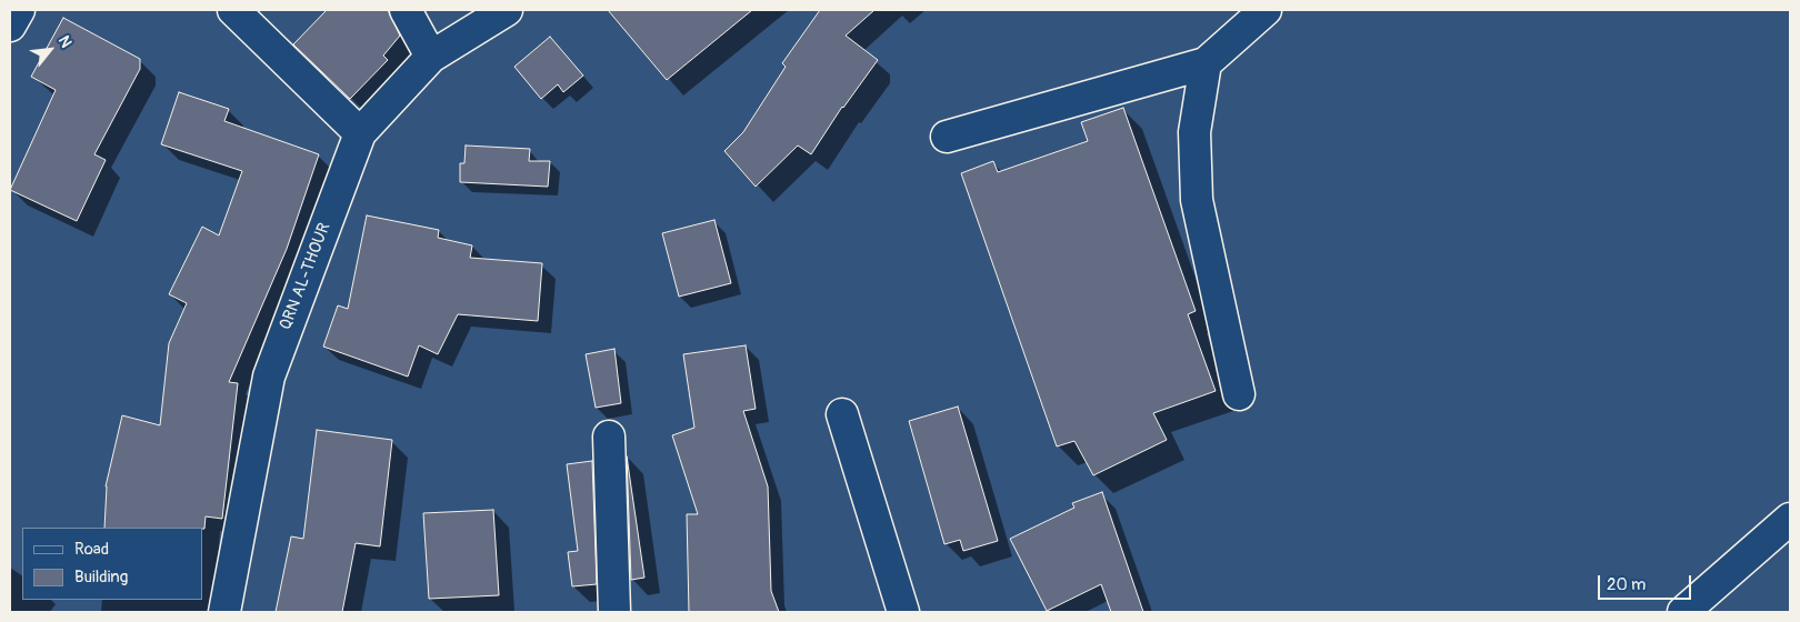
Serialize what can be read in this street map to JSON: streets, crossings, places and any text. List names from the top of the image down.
{
  "streets": {
    "street": ["QRN AL-THOUR"]
  },
  "legend": ["Road", "Building"],
  "scale_bar": "20 m",
  "north": "top right"
}
